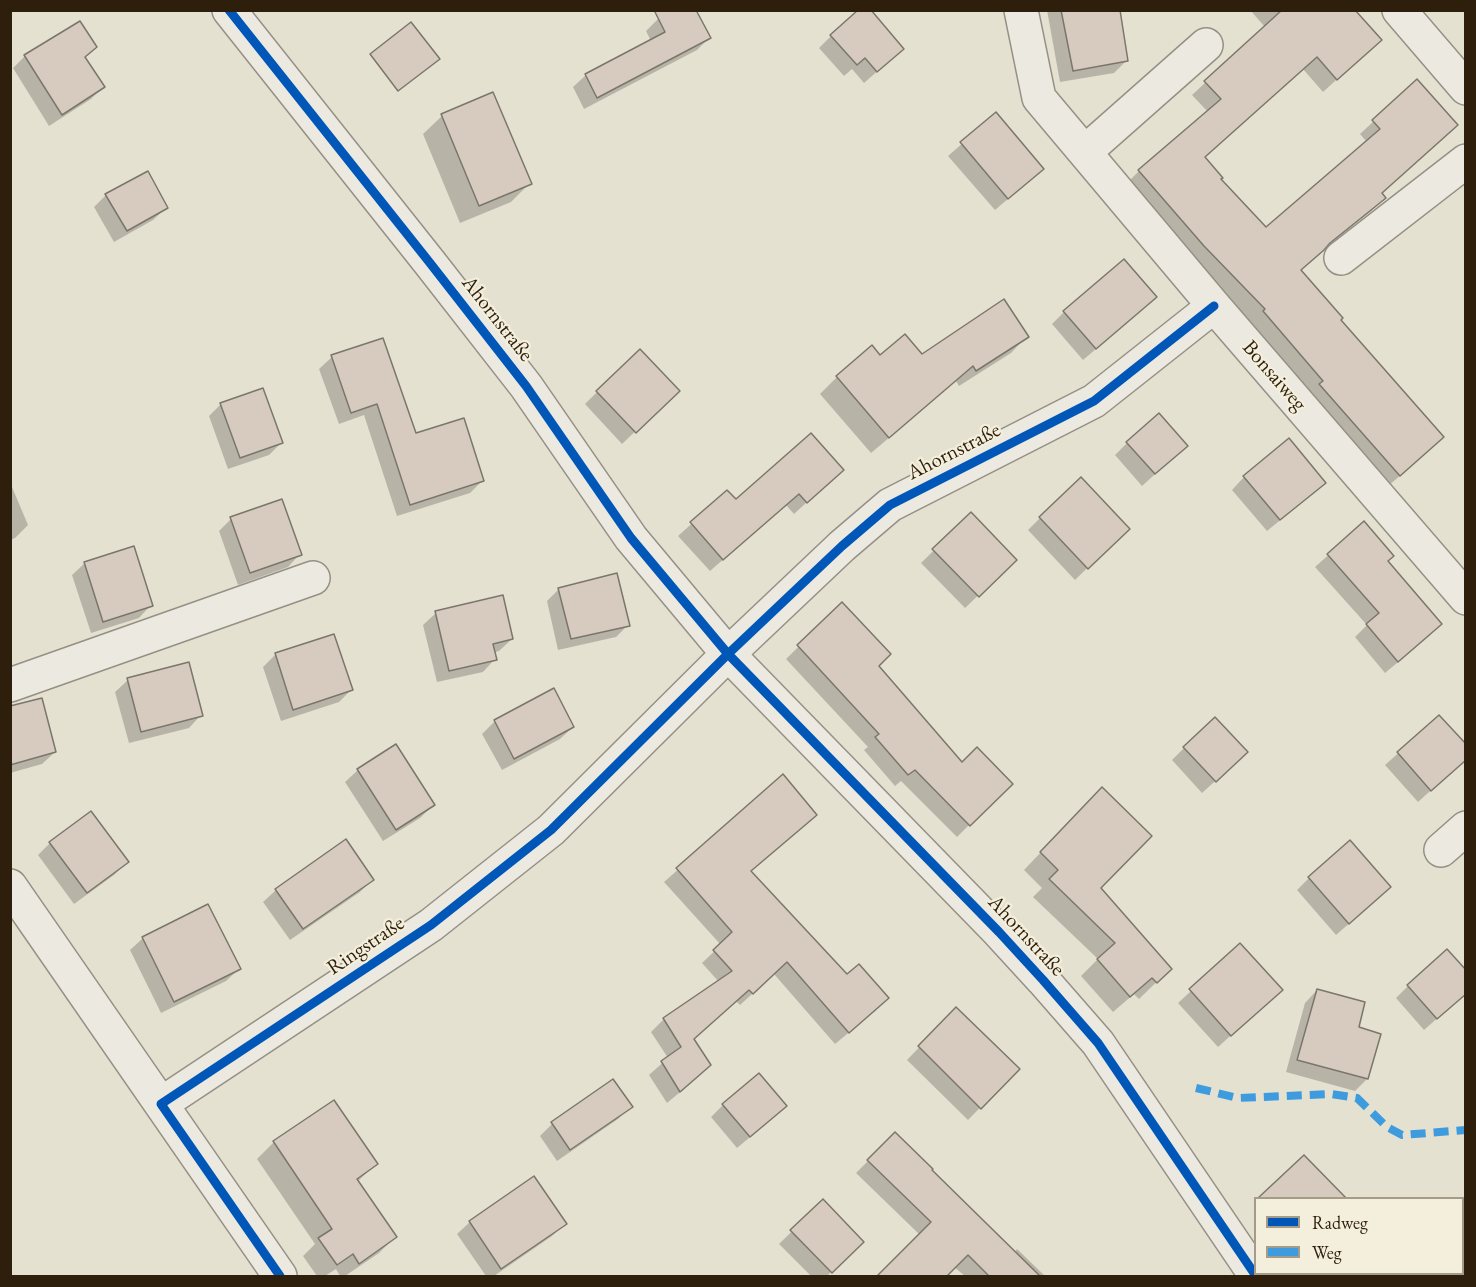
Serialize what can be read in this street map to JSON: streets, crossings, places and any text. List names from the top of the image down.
{
  "streets": {
    "street": ["Ahornstraße", "Bonsaiweg", "Ringstraße"]
  },
  "crossings": [
    ["Ahornstraße", "Bonsaiweg"],
    ["Ahornstraße", "Ringstraße"]
  ],
  "legend": ["Radweg", "Weg"]
}
